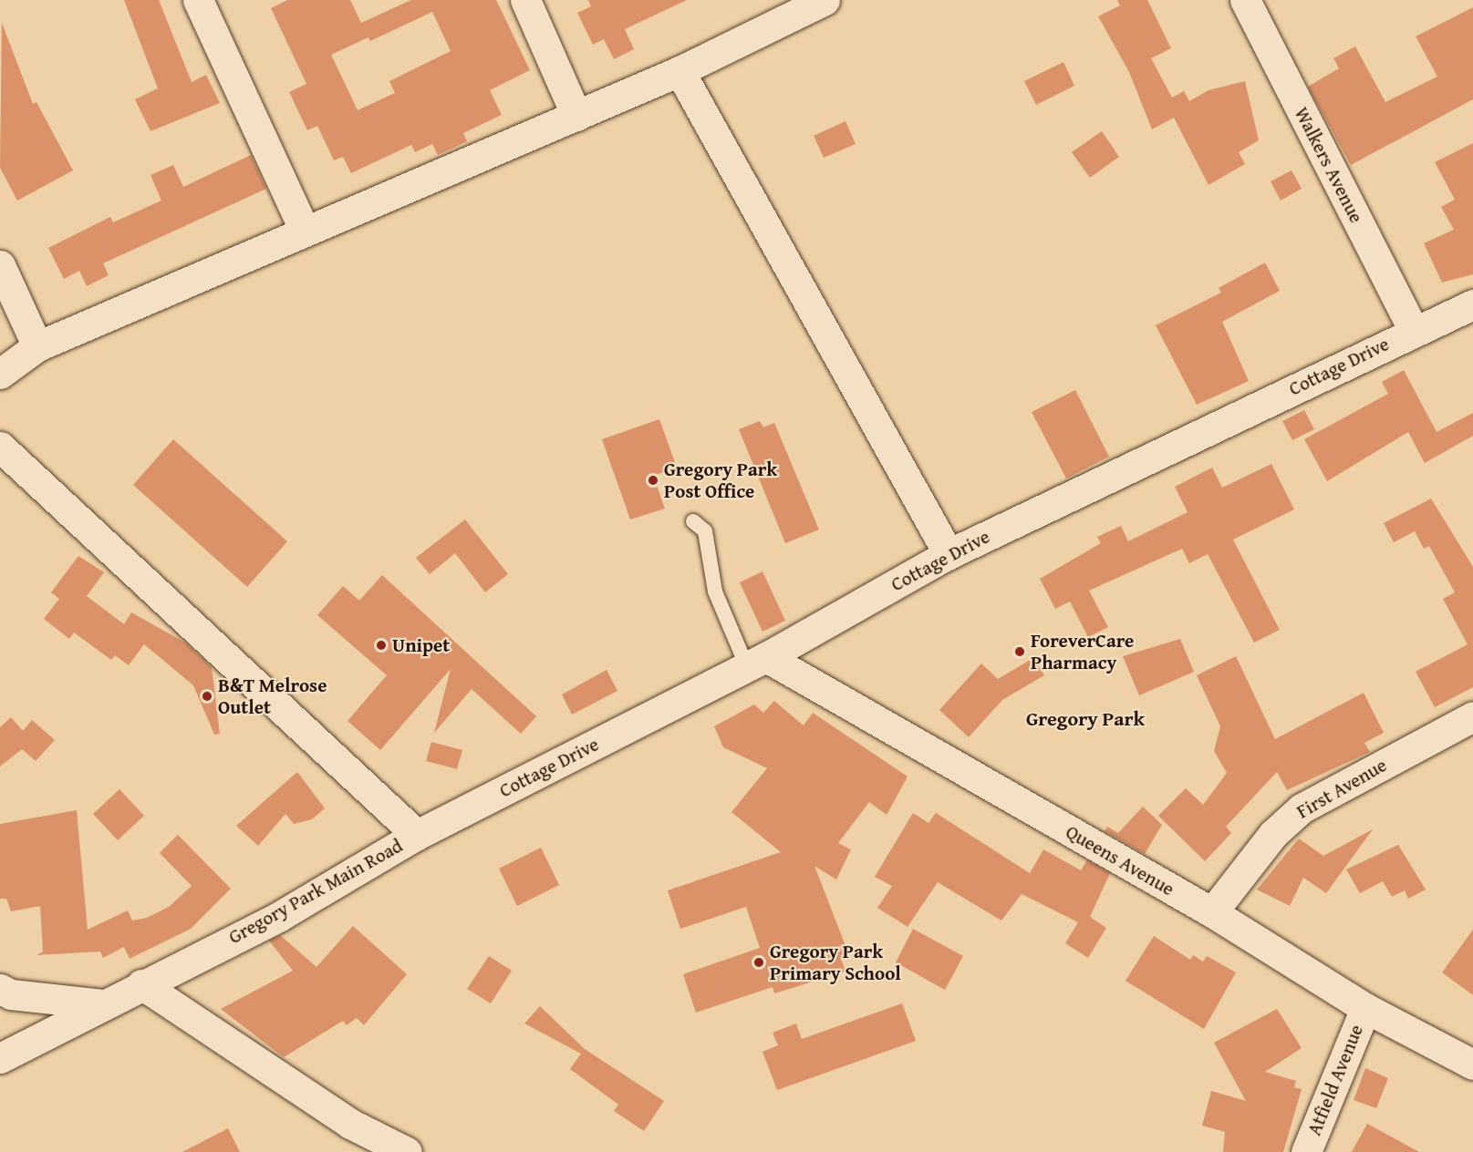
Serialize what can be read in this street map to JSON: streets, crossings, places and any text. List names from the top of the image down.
{
  "streets": {
    "street": [
      "Walkers Avenue",
      "Cottage Drive",
      "First Avenue",
      "Queens Avenue",
      "Gregory Park Main Road",
      "Atfield Avenue"
    ]
  },
  "crossings": [
    ["Walkers Avenue", "Cottage Drive"],
    ["Cottage Drive", "Queens Avenue"],
    ["Cottage Drive", "Gregory Park Main Road"],
    ["First Avenue", "Queens Avenue"],
    ["Queens Avenue", "Atfield Avenue"]
  ],
  "districts": ["Gregory Park"],
  "places": [
    "Gregory Park Post Office",
    "Unipet",
    "ForeverCare Pharmacy",
    "B&T Melrose Outlet",
    "Gregory Park Primary School"
  ]
}
